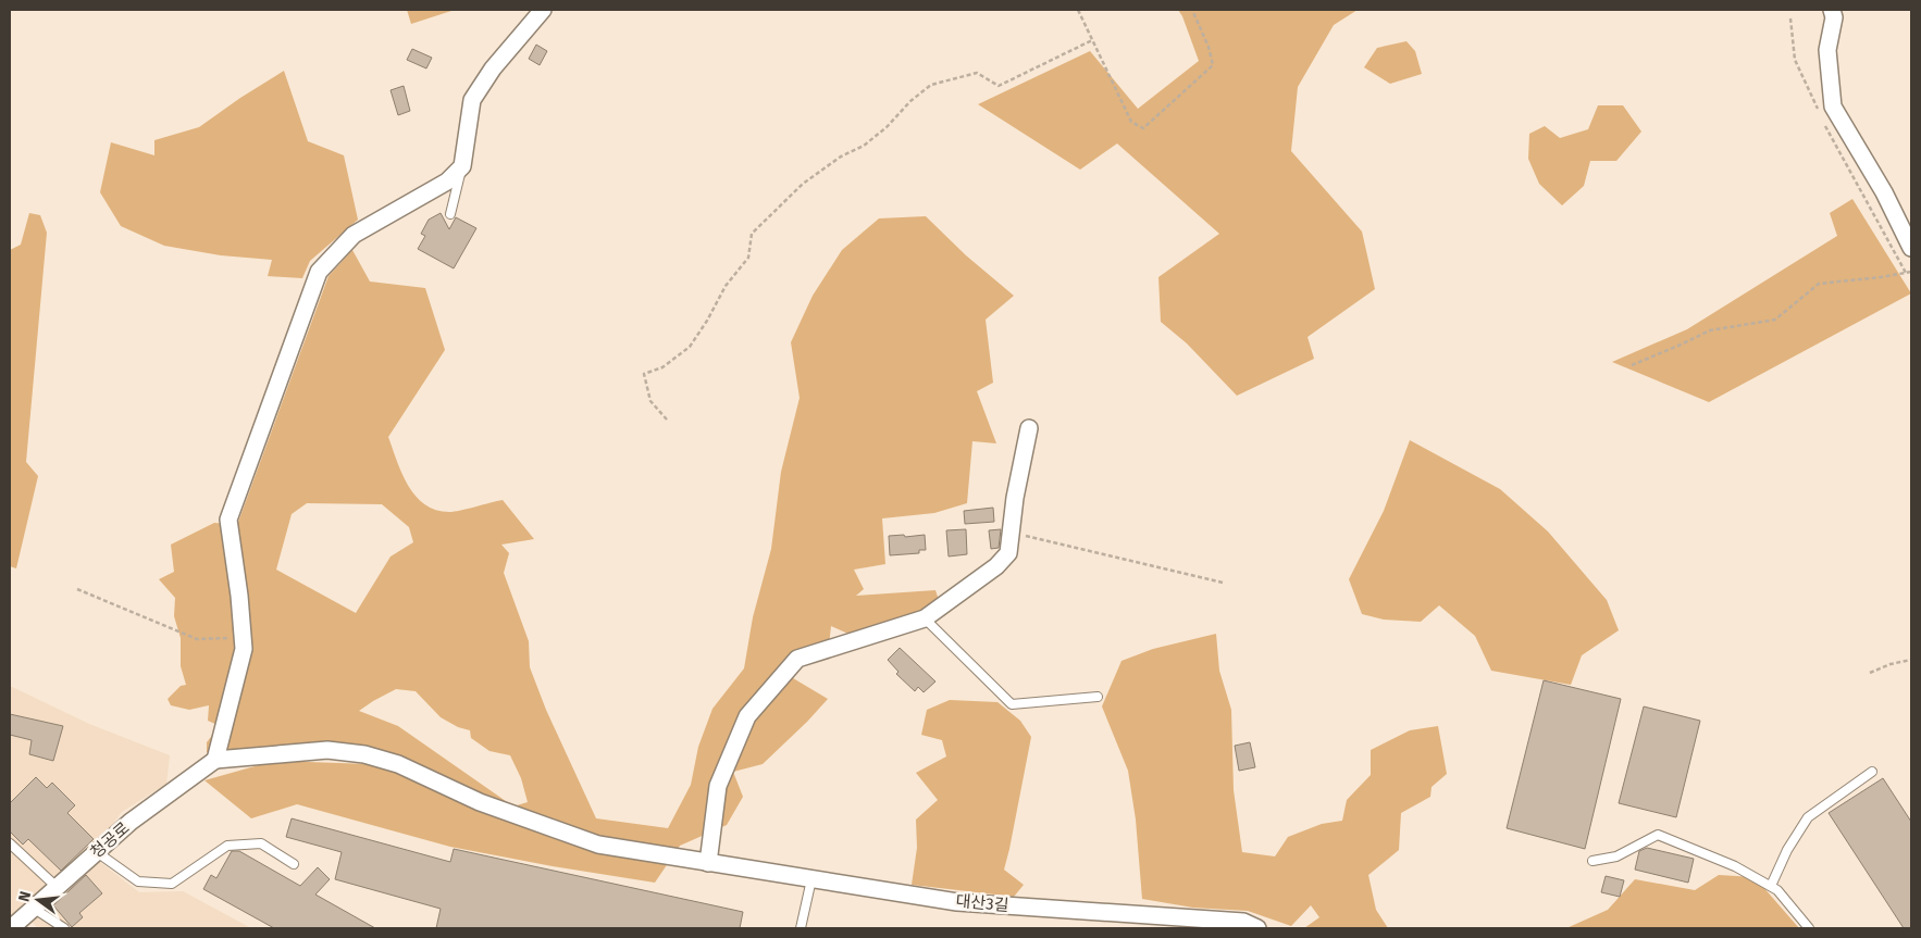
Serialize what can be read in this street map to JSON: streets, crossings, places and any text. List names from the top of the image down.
{
  "streets": {
    "street": ["청공로", "대산3길"]
  },
  "crossings": [
    ["청공로", "대산3길"]
  ],
  "north": "left"
}
